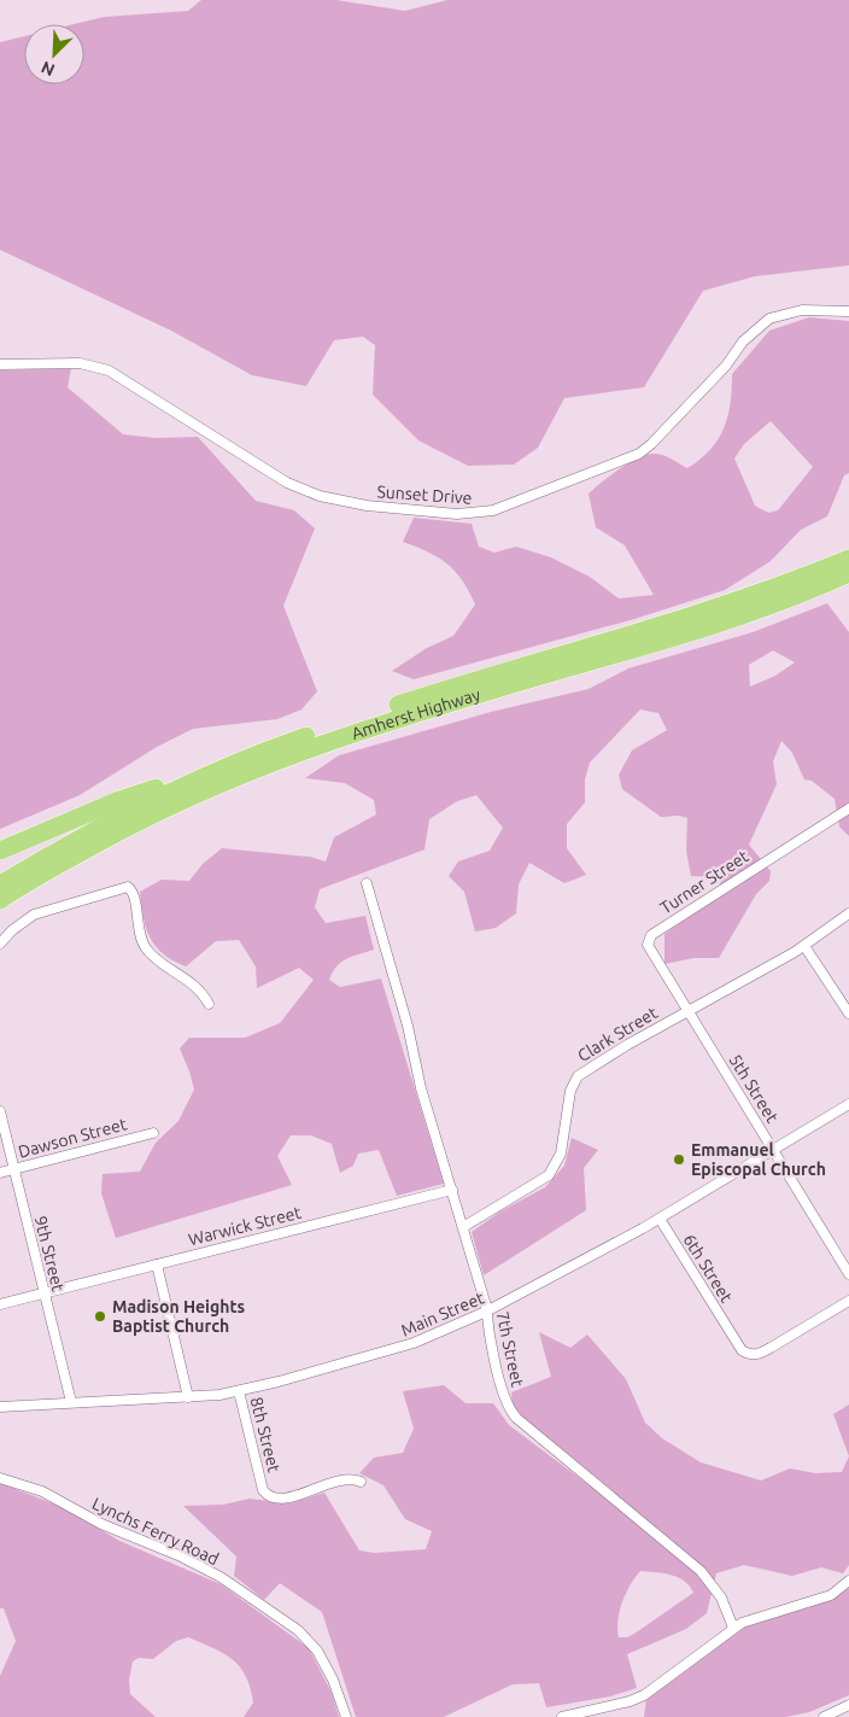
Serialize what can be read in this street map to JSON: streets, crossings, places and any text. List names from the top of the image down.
{
  "streets": {
    "highway": ["Amherst Highway"],
    "street": [
      "Sunset Drive",
      "Turner Street",
      "Clark Street",
      "5th Street",
      "Dawson Street",
      "Warwick Street",
      "9th Street",
      "6th Street",
      "Main Street",
      "7th Street",
      "8th Street",
      "Lynchs Ferry Road"
    ]
  },
  "crossings": [
    ["Turner Street", "Clark Street"],
    ["Turner Street", "5th Street"],
    ["Clark Street", "5th Street"],
    ["Clark Street", "7th Street"],
    ["5th Street", "Main Street"],
    ["Dawson Street", "9th Street"],
    ["Warwick Street", "9th Street"],
    ["Warwick Street", "7th Street"],
    ["9th Street", "Main Street"],
    ["6th Street", "Main Street"],
    ["Main Street", "7th Street"],
    ["Main Street", "8th Street"]
  ],
  "places": ["Emmanuel Episcopal Church", "Madison Heights Baptist Church"],
  "north": "bottom left"
}
